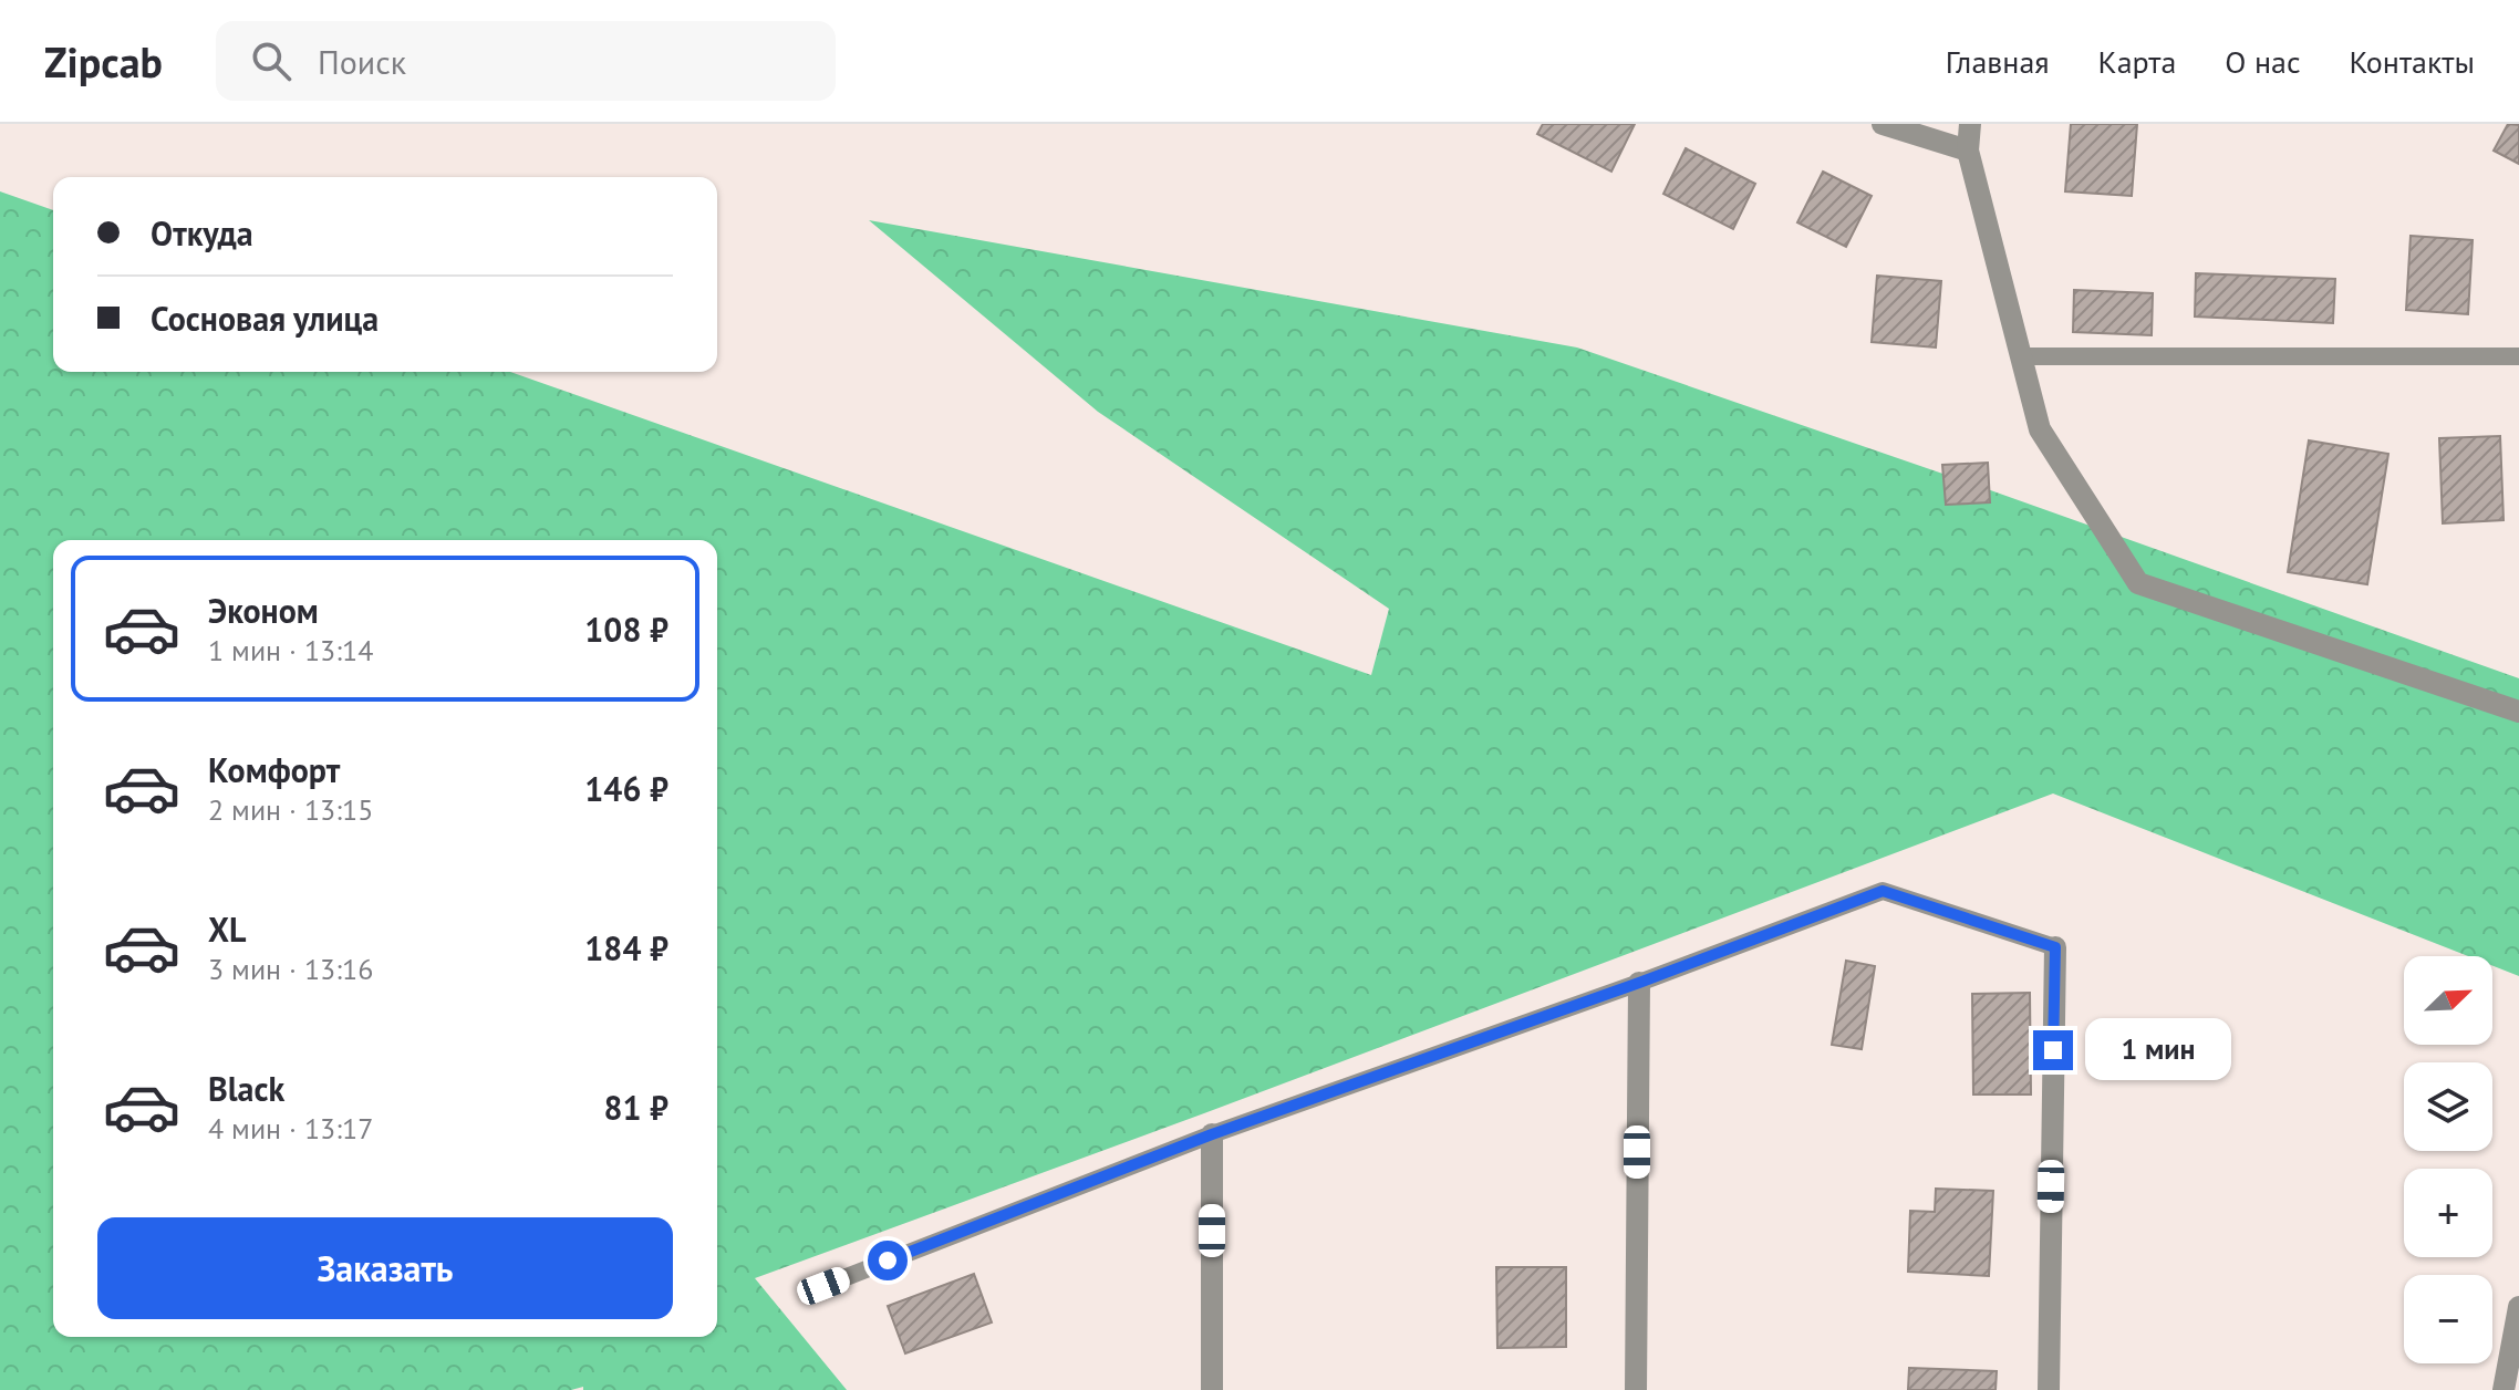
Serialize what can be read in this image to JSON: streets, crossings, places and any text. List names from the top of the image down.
{
  "north": "top right",
  "page": {
    "header": "Zipcab",
    "search": "Поиск",
    "nav": [
      "Главная",
      "Карта",
      "О нас",
      "Контакты"
    ],
    "banner": ["Откуда", "Сосновая улица"],
    "list": [
      {
        "name": "Эконом",
        "note": "1 мин · 13:14",
        "value": "108 ₽"
      },
      {
        "name": "Комфорт",
        "note": "2 мин · 13:15",
        "value": "146 ₽"
      },
      {
        "name": "XL",
        "note": "3 мин · 13:16",
        "value": "184 ₽"
      },
      {
        "name": "Black",
        "note": "4 мин · 13:17",
        "value": "81 ₽"
      }
    ],
    "map_buttons": ["+", "−"],
    "bubble": "1 мин",
    "buttons": "Заказать"
  }
}
